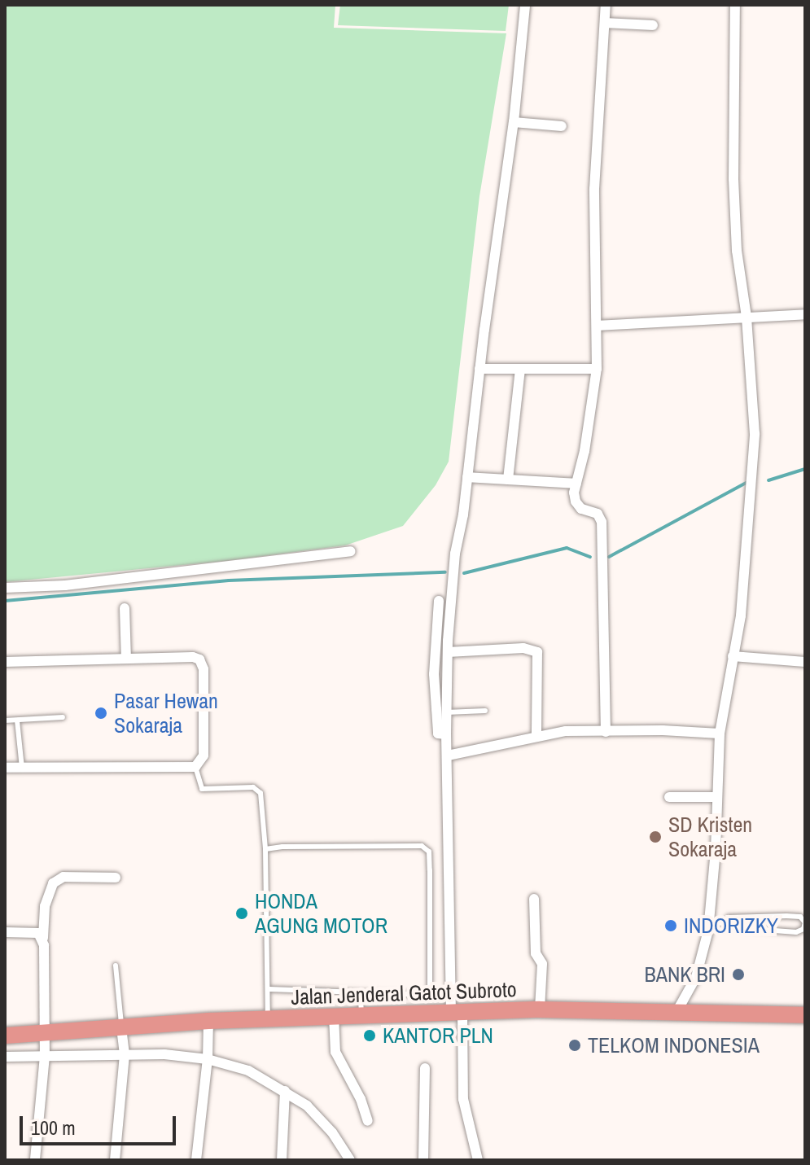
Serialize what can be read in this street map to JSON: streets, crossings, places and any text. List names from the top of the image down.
{
  "streets": {
    "highway": ["Jalan Jenderal Gatot Subroto"]
  },
  "places": [
    "Pasar Hewan Sokaraja",
    "SD Kristen Sokaraja",
    "HONDA AGUNG MOTOR",
    "INDORIZKY",
    "BANK BRI",
    "KANTOR PLN",
    "TELKOM INDONESIA"
  ],
  "scale_bar": "100 m"
}
